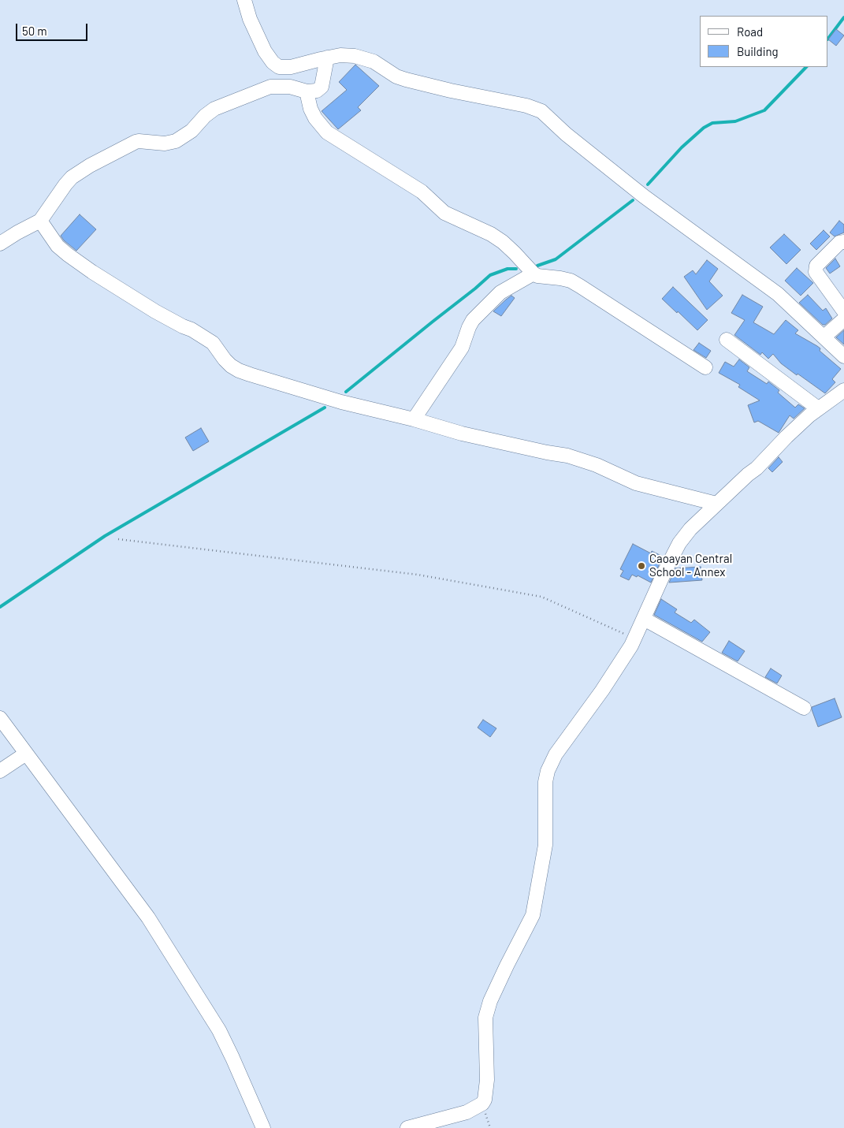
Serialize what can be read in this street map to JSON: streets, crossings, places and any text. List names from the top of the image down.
{
  "places": ["Caoayan Central School - Annex"],
  "legend": ["Road", "Building"],
  "scale_bar": "50 m"
}
